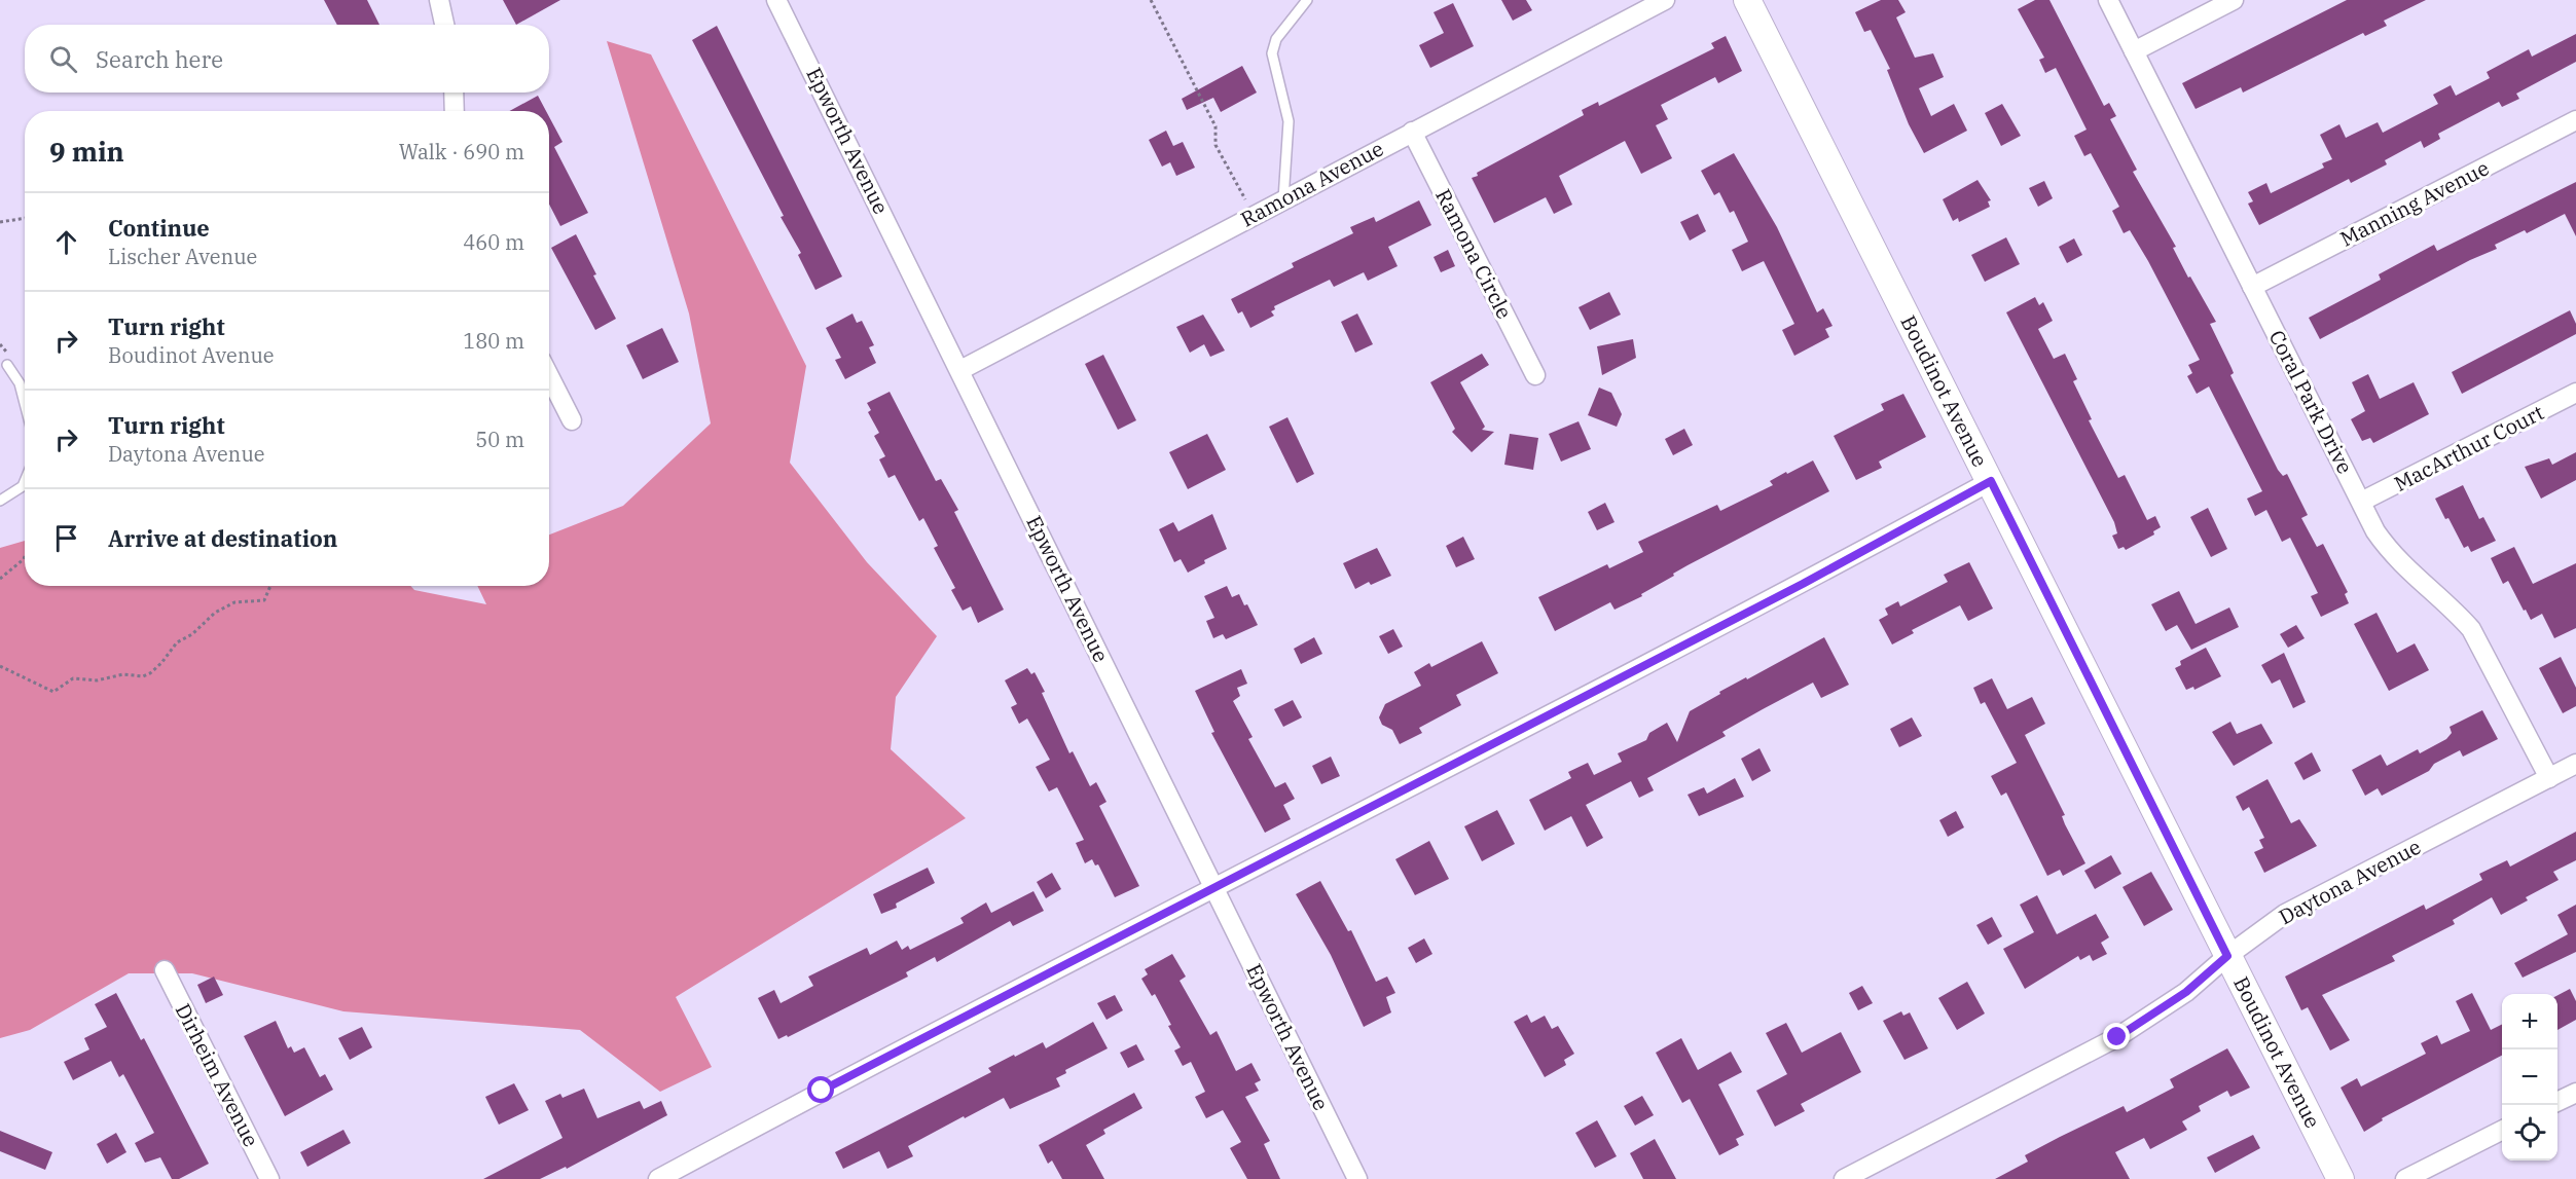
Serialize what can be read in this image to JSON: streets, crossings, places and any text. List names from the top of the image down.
{
  "streets": {
    "street": [
      "Epworth Avenue",
      "Ramona Avenue",
      "Manning Avenue",
      "Ramona Circle",
      "Boudinot Avenue",
      "Coral Park Drive",
      "MacArthur Court",
      "Daytona Avenue",
      "Dirheim Avenue"
    ]
  },
  "crossings": [
    ["Epworth Avenue", "Ramona Avenue"],
    ["Ramona Avenue", "Ramona Circle"],
    ["Manning Avenue", "Coral Park Drive"],
    ["Boudinot Avenue", "Daytona Avenue"],
    ["Coral Park Drive", "MacArthur Court"],
    ["Coral Park Drive", "Daytona Avenue"]
  ],
  "page": {
    "search": "Search here",
    "heading": ["9 min", "Walk · 690 m"],
    "list": [
      ["Continue", "Lischer Avenue", "460 m"],
      ["Turn right", "Boudinot Avenue", "180 m"],
      ["Turn right", "Daytona Avenue", "50 m"],
      "Arrive at destination"
    ],
    "map_buttons": ["+", "−"]
  }
}
